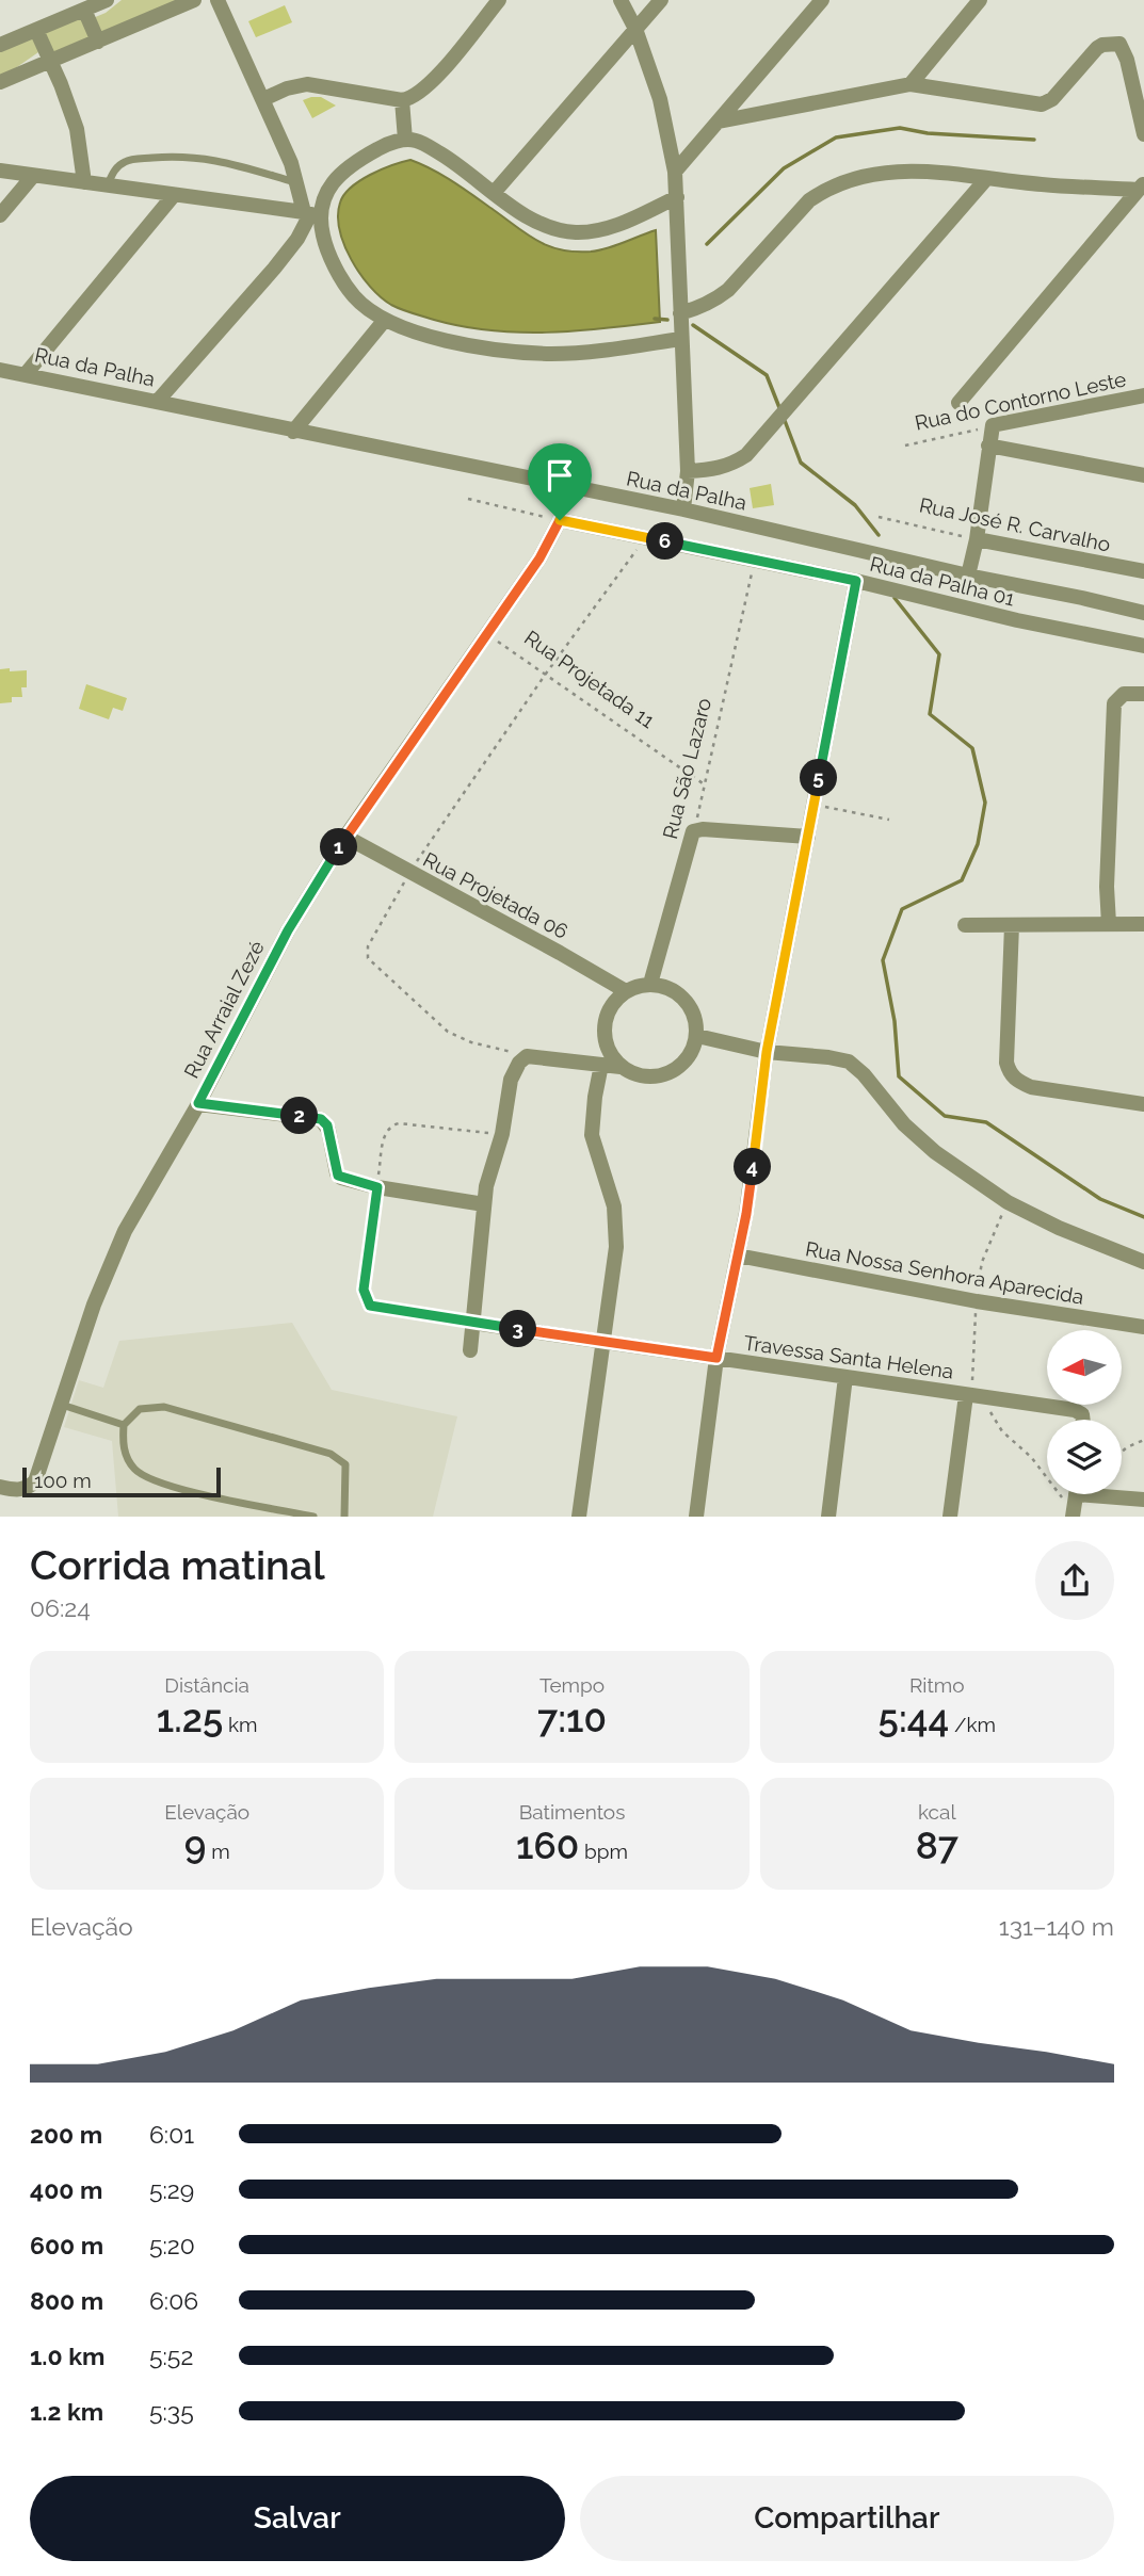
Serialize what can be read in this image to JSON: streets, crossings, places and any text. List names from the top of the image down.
{
  "streets": {
    "street": [
      "Rua da Palha",
      "Rua do Contorno Leste",
      "Rua José R. Carvalho",
      "Rua da Palha 01",
      "Rua São Lazaro",
      "Rua Projetada 06",
      "Rua Arraial Zezé",
      "Rua Nossa Senhora Aparecida",
      "Travessa Santa Helena"
    ],
    "path": ["Rua Projetada 11"]
  },
  "crossings": [
    ["Rua da Palha 01", "Rua São Lazaro"],
    ["Rua da Palha 01", "Rua Arraial Zezé"],
    ["Rua Projetada 11", "Rua São Lazaro"],
    ["Rua Projetada 11", "Rua Arraial Zezé"],
    ["Rua São Lazaro", "Rua Projetada 06"],
    ["Rua Projetada 06", "Rua Arraial Zezé"]
  ],
  "scale_bar": "100 m",
  "north": "left",
  "page": {
    "pins": [
      "6",
      "5",
      "1",
      "2",
      "4",
      "3"
    ],
    "scale": "100 m",
    "heading": ["Corrida matinal", "06:24"],
    "stats": [
      ["Distância", "1.25 km"],
      ["Tempo", "7:10"],
      ["Ritmo", "5:44 /km"],
      ["Elevação", "9 m"],
      ["Batimentos", "160 bpm"],
      ["kcal", "87"]
    ],
    "chart": ["Elevação", "131–140 m"],
    "list": [
      {
        "name": "200 m",
        "note": "6:01"
      },
      {
        "name": "400 m",
        "note": "5:29"
      },
      {
        "name": "600 m",
        "note": "5:20"
      },
      {
        "name": "800 m",
        "note": "6:06"
      },
      {
        "name": "1.0 km",
        "note": "5:52"
      },
      {
        "name": "1.2 km",
        "note": "5:35"
      }
    ],
    "buttons": ["Salvar", "Compartilhar"]
  }
}
